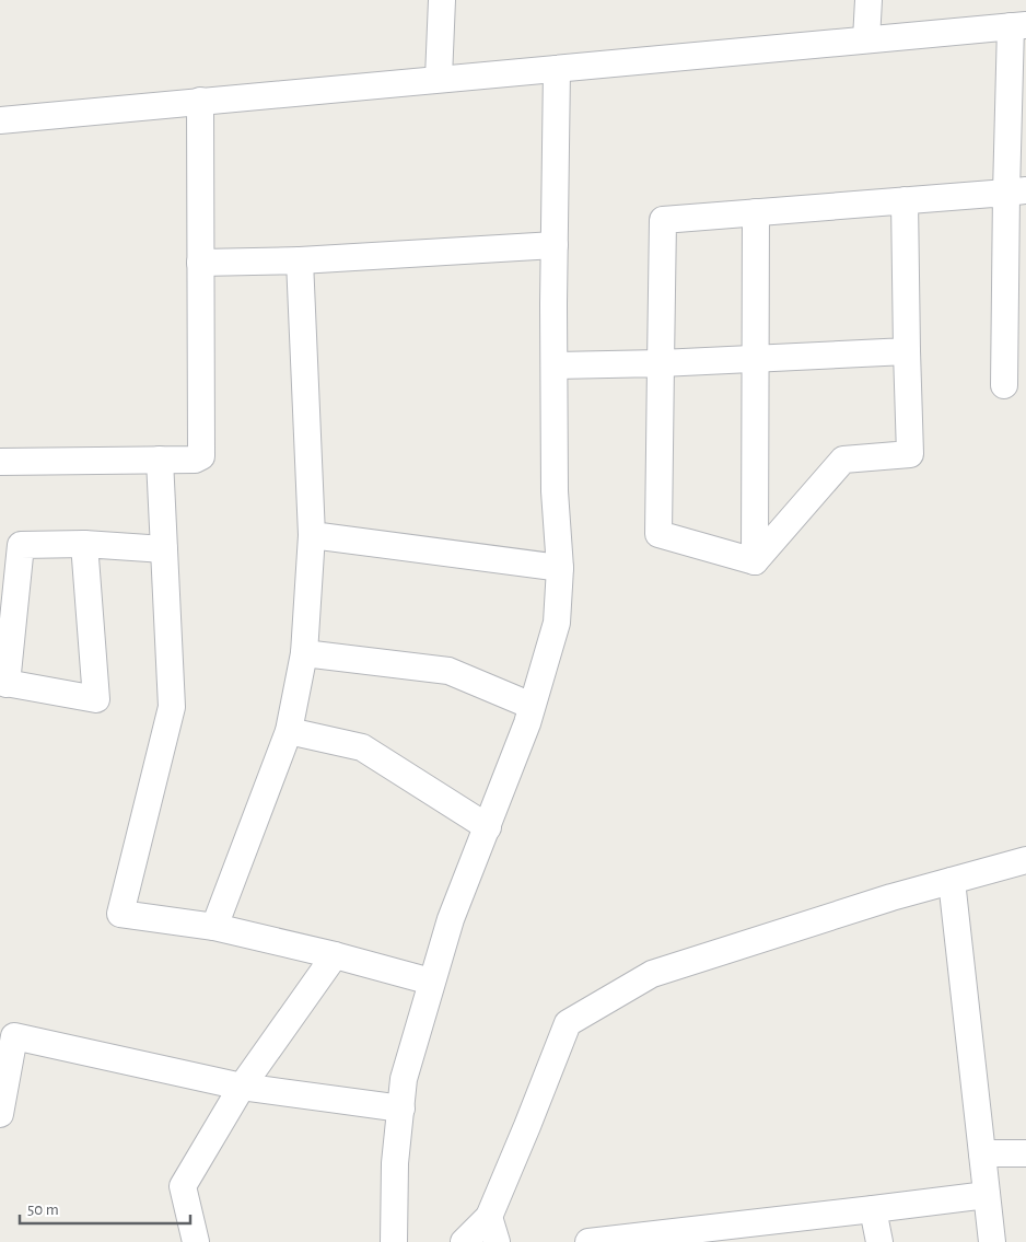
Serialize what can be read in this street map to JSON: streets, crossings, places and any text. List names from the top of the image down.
{
  "scale_bar": "50 m"
}
